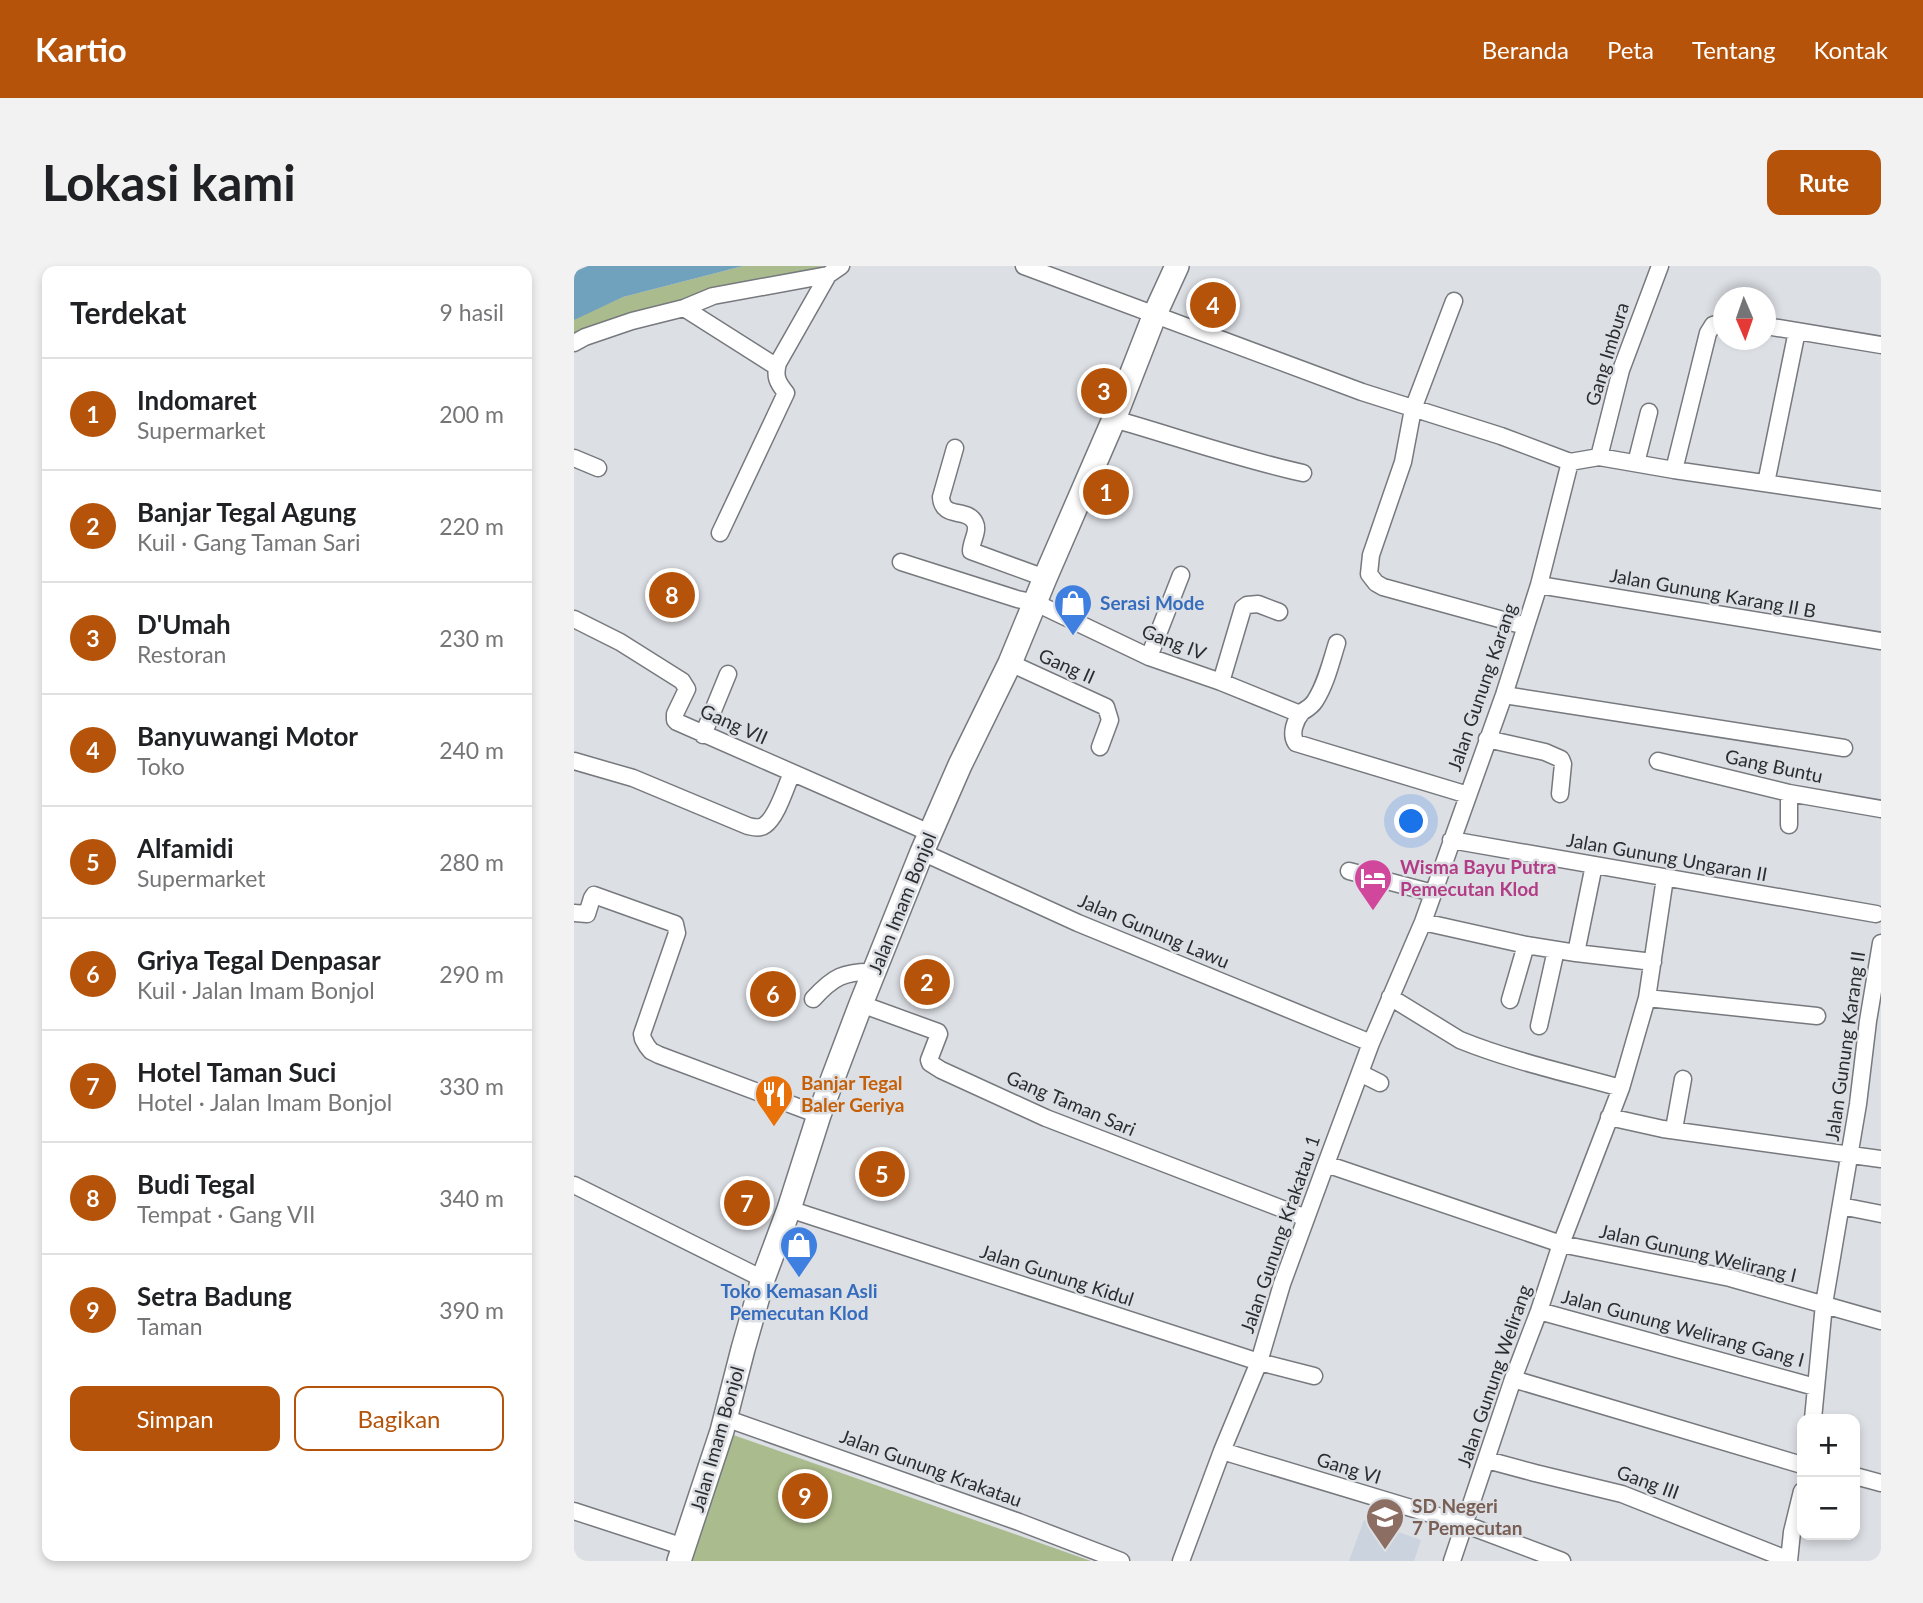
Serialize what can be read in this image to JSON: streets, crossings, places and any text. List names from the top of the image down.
{
  "streets": {
    "highway": ["Jalan Imam Bonjol"],
    "street": [
      "Gang Imbura",
      "Jalan Gunung Karang II B",
      "Gang IV",
      "Gang II",
      "Jalan Gunung Karang",
      "Gang VII",
      "Gang Buntu",
      "Jalan Gunung Ungaran II",
      "Jalan Gunung Lawu",
      "Jalan Gunung Karang II",
      "Gang Taman Sari",
      "Jalan Gunung Krakatau 1",
      "Jalan Gunung Welirang I",
      "Jalan Gunung Kidul",
      "Jalan Gunung Welirang Gang I",
      "Jalan Gunung Welirang",
      "Jalan Gunung Krakatau",
      "Gang VI",
      "Gang III"
    ]
  },
  "crossings": [
    ["Jalan Gunung Karang II B", "Jalan Gunung Karang"],
    ["Gang IV", "Jalan Imam Bonjol"],
    ["Gang II", "Jalan Imam Bonjol"],
    ["Jalan Gunung Karang", "Jalan Gunung Ungaran II"],
    ["Jalan Gunung Karang", "Jalan Gunung Krakatau 1"],
    ["Gang VII", "Jalan Imam Bonjol"],
    ["Gang VII", "Jalan Gunung Lawu"],
    ["Jalan Gunung Ungaran II", "Jalan Gunung Welirang"],
    ["Jalan Imam Bonjol", "Jalan Gunung Lawu"],
    ["Jalan Imam Bonjol", "Gang Taman Sari"],
    ["Jalan Imam Bonjol", "Jalan Gunung Kidul"],
    ["Jalan Imam Bonjol", "Jalan Gunung Krakatau"],
    ["Jalan Gunung Lawu", "Jalan Gunung Krakatau 1"],
    ["Gang Taman Sari", "Jalan Gunung Krakatau 1"],
    ["Jalan Gunung Krakatau 1", "Jalan Gunung Kidul"],
    ["Jalan Gunung Krakatau 1", "Gang VI"],
    ["Jalan Gunung Welirang I", "Jalan Gunung Welirang"],
    ["Jalan Gunung Welirang Gang I", "Jalan Gunung Welirang"],
    ["Jalan Gunung Welirang", "Gang VI"],
    ["Jalan Gunung Welirang", "Gang III"]
  ],
  "places": {
    "shop": ["Serasi Mode", "Toko Kemasan Asli Pemecutan Klod"],
    "hotel": ["Wisma Bayu Putra Pemecutan Klod"],
    "restaurant": ["Banjar Tegal Baler Geriya"],
    "school or university": ["SD Negeri 7 Pemecutan"]
  },
  "north": "bottom",
  "page": {
    "header": "Kartio",
    "nav": [
      "Beranda",
      "Peta",
      "Tentang",
      "Kontak"
    ],
    "buttons": [
      "Rute",
      ["Simpan", "Bagikan"]
    ],
    "title": "Lokasi kami",
    "heading": ["Terdekat", "9 hasil"],
    "pins": [
      "4",
      "3",
      "1",
      "8",
      "2",
      "6",
      "5",
      "7",
      "9"
    ],
    "list": [
      {
        "mark": "1",
        "name": "Indomaret",
        "note": "Supermarket",
        "value": "200 m"
      },
      {
        "mark": "2",
        "name": "Banjar Tegal Agung",
        "note": "Kuil · Gang Taman Sari",
        "value": "220 m"
      },
      {
        "mark": "3",
        "name": "D'Umah",
        "note": "Restoran",
        "value": "230 m"
      },
      {
        "mark": "4",
        "name": "Banyuwangi Motor",
        "note": "Toko",
        "value": "240 m"
      },
      {
        "mark": "5",
        "name": "Alfamidi",
        "note": "Supermarket",
        "value": "280 m"
      },
      {
        "mark": "6",
        "name": "Griya Tegal Denpasar",
        "note": "Kuil · Jalan Imam Bonjol",
        "value": "290 m"
      },
      {
        "mark": "7",
        "name": "Hotel Taman Suci",
        "note": "Hotel · Jalan Imam Bonjol",
        "value": "330 m"
      },
      {
        "mark": "8",
        "name": "Budi Tegal",
        "note": "Tempat · Gang VII",
        "value": "340 m"
      },
      {
        "mark": "9",
        "name": "Setra Badung",
        "note": "Taman",
        "value": "390 m"
      }
    ],
    "map_buttons": ["+", "−"]
  }
}
